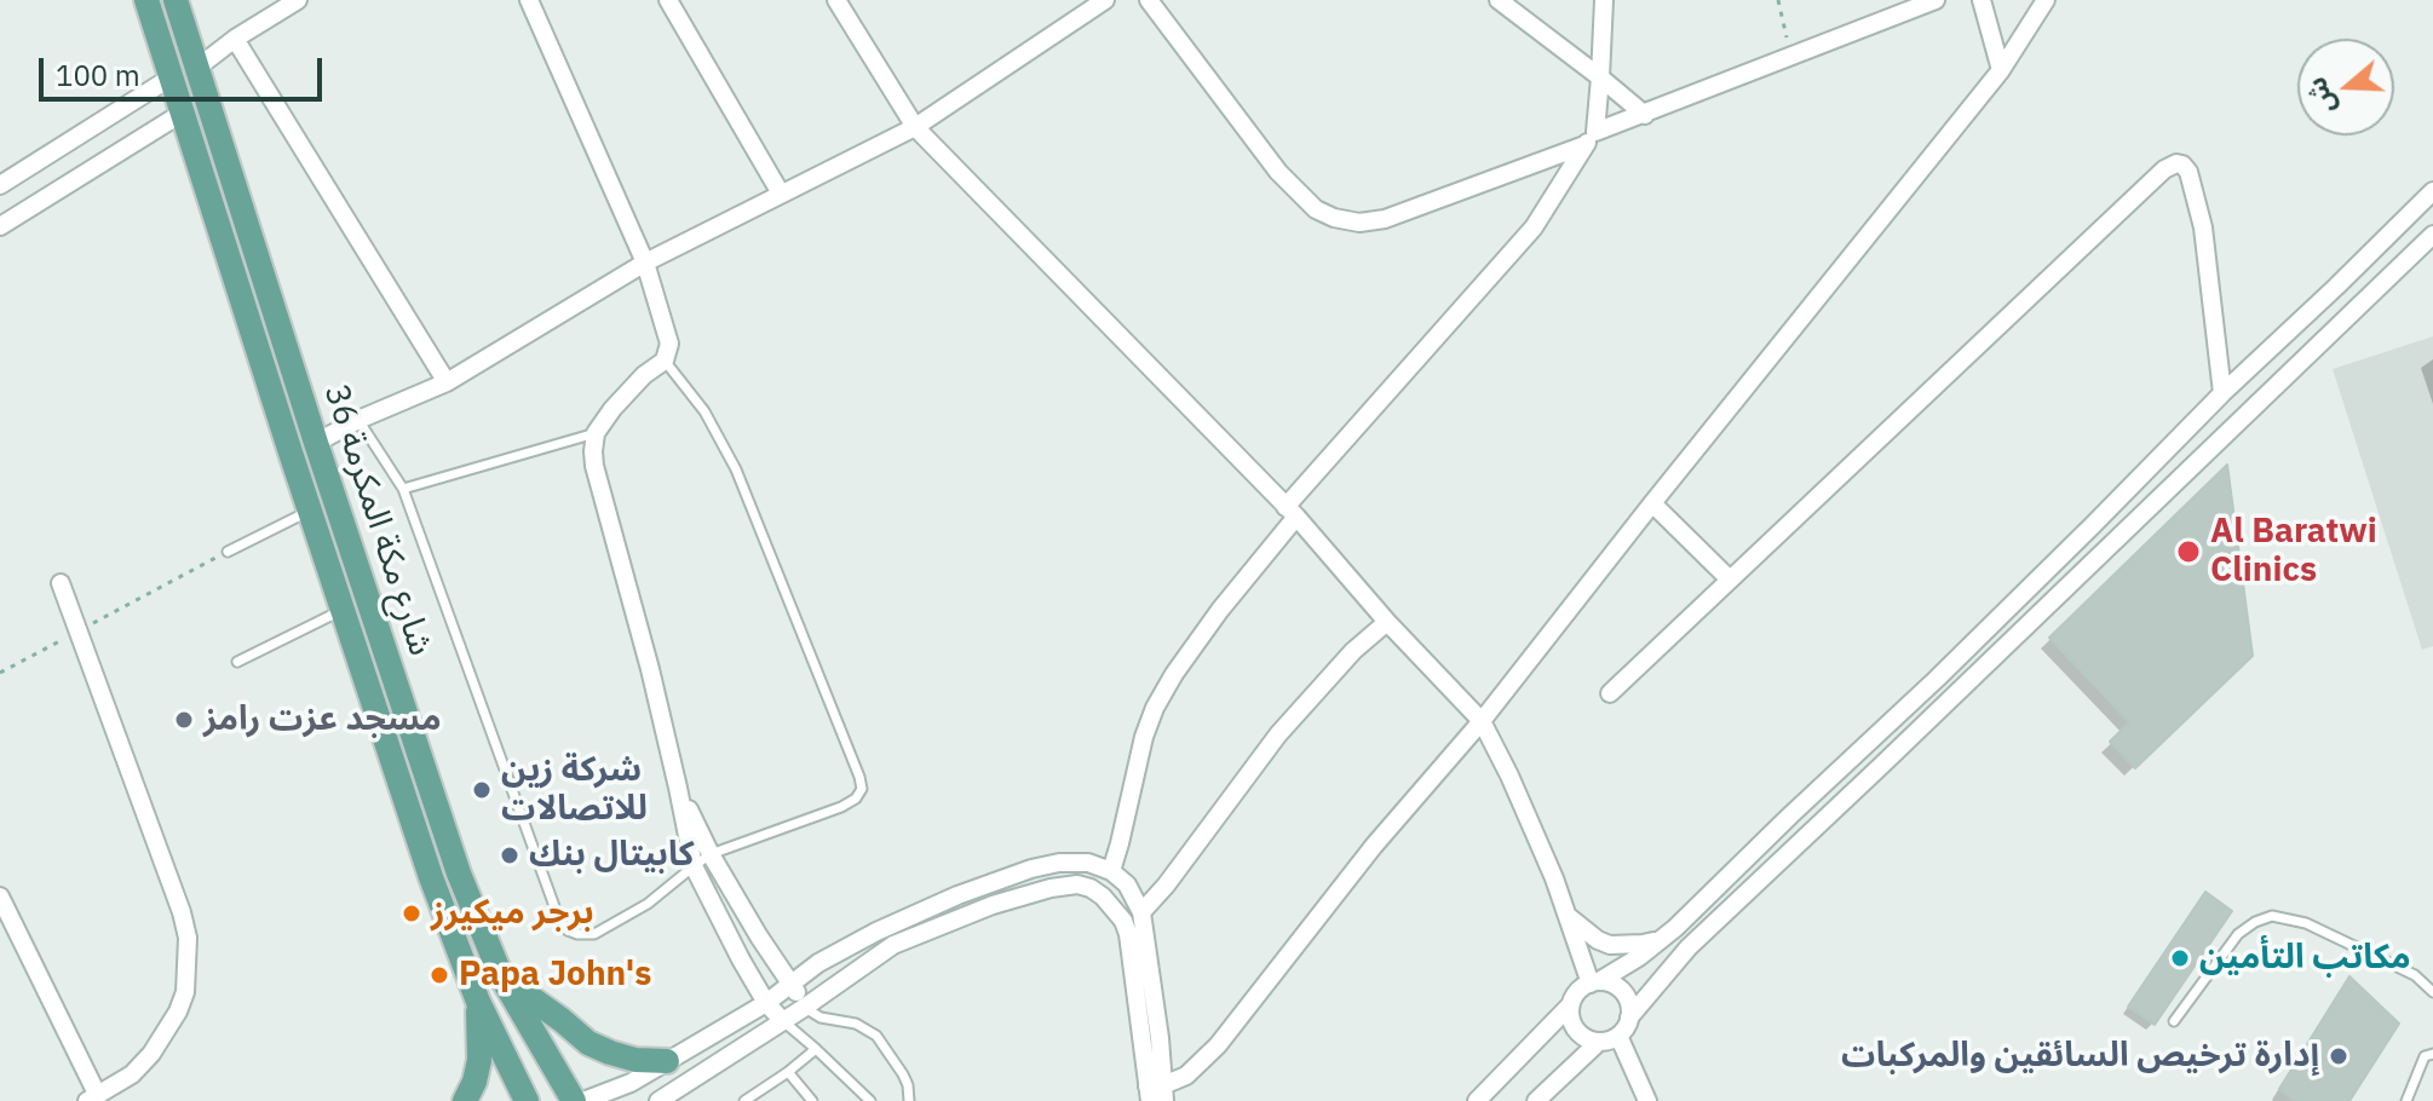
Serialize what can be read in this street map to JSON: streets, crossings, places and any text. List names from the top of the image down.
{
  "streets": {
    "main road": ["شارع مكة المكرمة 36"]
  },
  "places": [
    "Al Baratwi Clinics",
    "مسجد عزت رامز",
    "شركة زين للاتصالات",
    "كابيتال بنك",
    "برجر ميكيرز",
    "مكاتب التأمين",
    "Papa John's",
    "إدارة ترخيص السائقين والمركبات"
  ],
  "scale_bar": "100 m",
  "north": "left"
}
